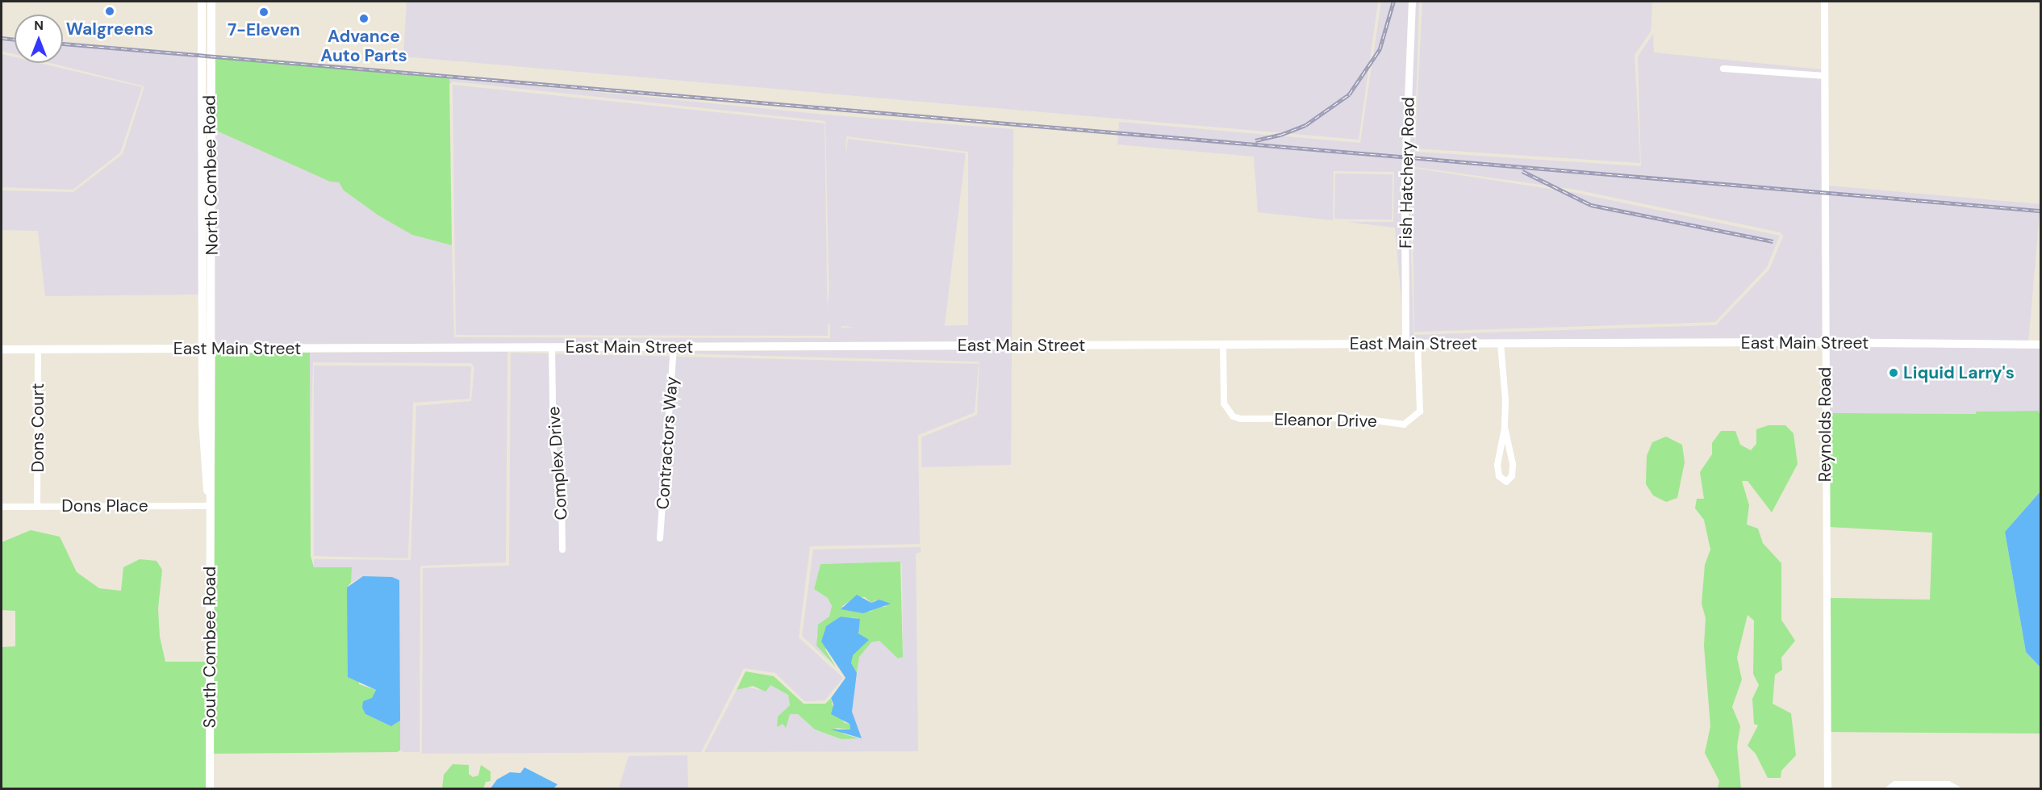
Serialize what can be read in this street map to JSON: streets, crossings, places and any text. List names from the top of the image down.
{
  "streets": {
    "main road": ["North Combee Road", "East Main Street", "South Combee Road"],
    "street": [
      "Fish Hatchery Road",
      "Eleanor Drive",
      "Reynolds Road",
      "Dons Court",
      "Contractors Way",
      "Complex Drive",
      "Dons Place"
    ]
  },
  "crossings": [
    ["Fish Hatchery Road", "East Main Street"],
    ["North Combee Road", "East Main Street"],
    ["North Combee Road", "South Combee Road"],
    ["East Main Street", "Eleanor Drive"],
    ["East Main Street", "Reynolds Road"],
    ["East Main Street", "Dons Court"],
    ["East Main Street", "Contractors Way"],
    ["East Main Street", "Complex Drive"],
    ["East Main Street", "South Combee Road"],
    ["Dons Court", "Dons Place"],
    ["Dons Place", "South Combee Road"]
  ],
  "places": [
    "Walgreens",
    "7-Eleven",
    "Advance Auto Parts",
    "Liquid Larry's"
  ],
  "north": "top"
}
